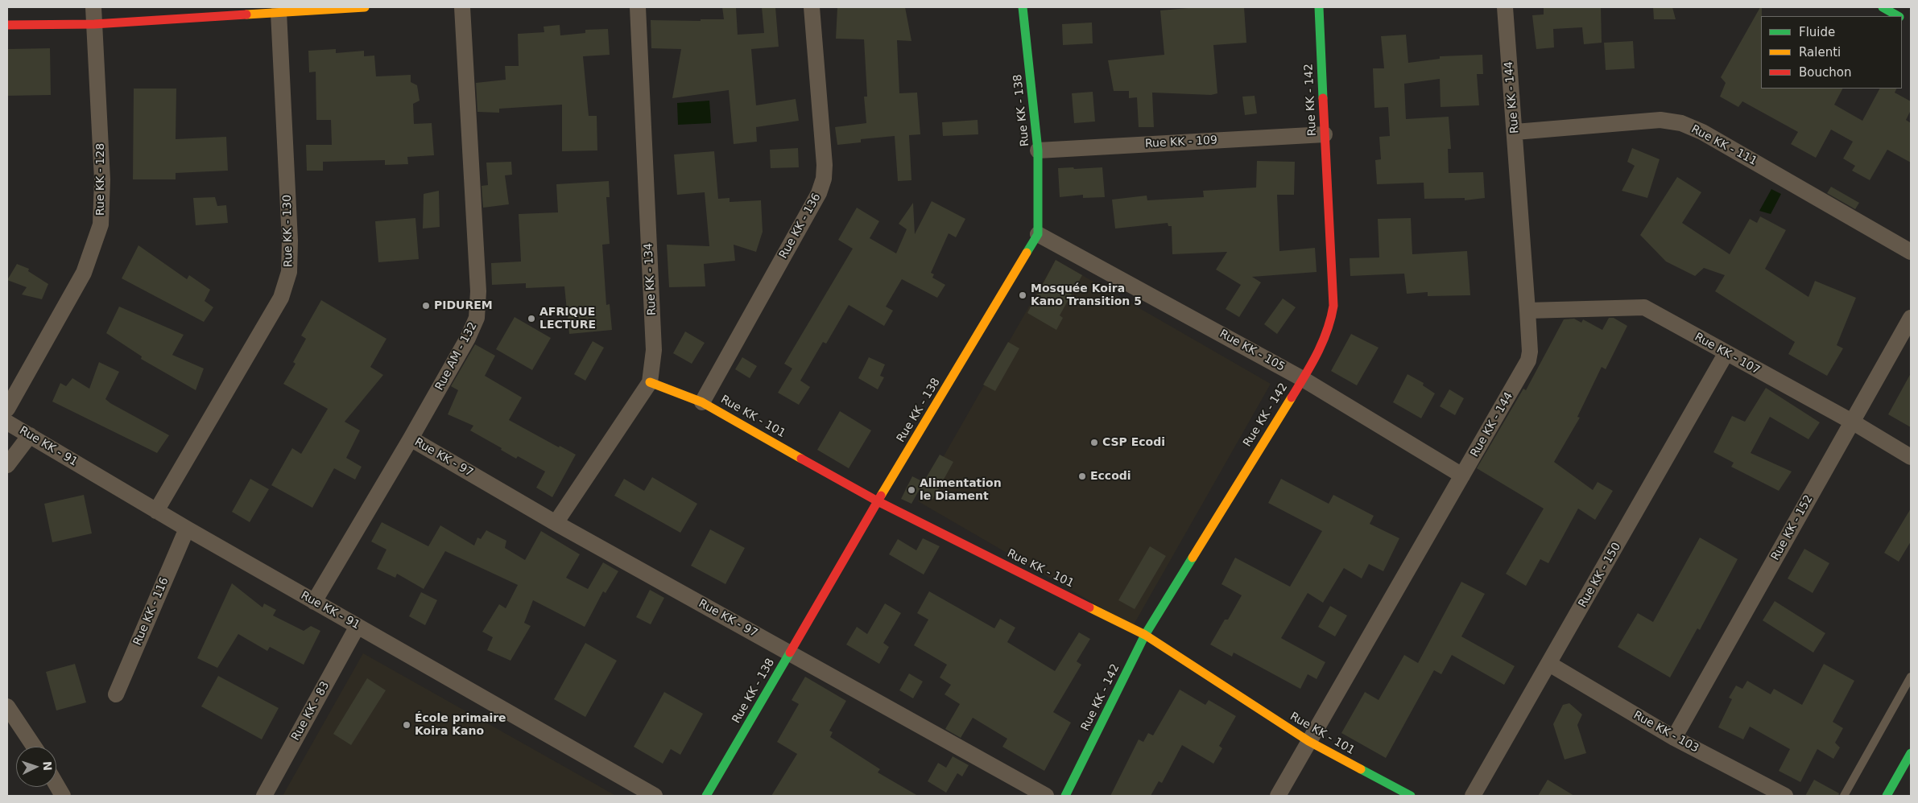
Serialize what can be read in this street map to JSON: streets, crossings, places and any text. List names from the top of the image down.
{
  "streets": {
    "street": [
      "Rue KK - 144",
      "Rue KK - 142",
      "Rue KK - 138",
      "Rue KK - 109",
      "Rue KK - 111",
      "Rue KK - 128",
      "Rue KK - 136",
      "Rue KK - 130",
      "Rue KK - 134",
      "Rue KK - 105",
      "Rue KK - 107",
      "Rue AM - 132",
      "Rue KK - 101",
      "Rue KK - 91",
      "Rue KK - 97",
      "Rue KK - 152",
      "Rue KK - 150",
      "Rue KK - 116",
      "Rue KK - 83",
      "Rue KK - 103"
    ]
  },
  "crossings": [
    ["Rue KK - 144", "Rue KK - 111"],
    ["Rue KK - 144", "Rue KK - 105"],
    ["Rue KK - 144", "Rue KK - 107"],
    ["Rue KK - 144", "Rue KK - 101"],
    ["Rue KK - 142", "Rue KK - 109"],
    ["Rue KK - 142", "Rue KK - 105"],
    ["Rue KK - 142", "Rue KK - 101"],
    ["Rue KK - 138", "Rue KK - 109"],
    ["Rue KK - 138", "Rue KK - 105"],
    ["Rue KK - 138", "Rue KK - 101"],
    ["Rue KK - 138", "Rue KK - 97"],
    ["Rue KK - 136", "Rue KK - 101"],
    ["Rue KK - 130", "Rue KK - 91"],
    ["Rue KK - 134", "Rue KK - 101"],
    ["Rue KK - 134", "Rue KK - 97"],
    ["Rue KK - 107", "Rue KK - 152"],
    ["Rue KK - 107", "Rue KK - 150"],
    ["Rue AM - 132", "Rue KK - 91"],
    ["Rue AM - 132", "Rue KK - 97"],
    ["Rue KK - 91", "Rue KK - 116"],
    ["Rue KK - 91", "Rue KK - 83"],
    ["Rue KK - 152", "Rue KK - 103"],
    ["Rue KK - 150", "Rue KK - 103"]
  ],
  "places": [
    "Mosquée Koira Kano Transition 5",
    "PIDUREM",
    "AFRIQUE LECTURE",
    "CSP Ecodi",
    "Eccodi",
    "Alimentation le Diament",
    "École primaire Koira Kano"
  ],
  "legend": ["Fluide", "Ralenti", "Bouchon"],
  "north": "right"
}
